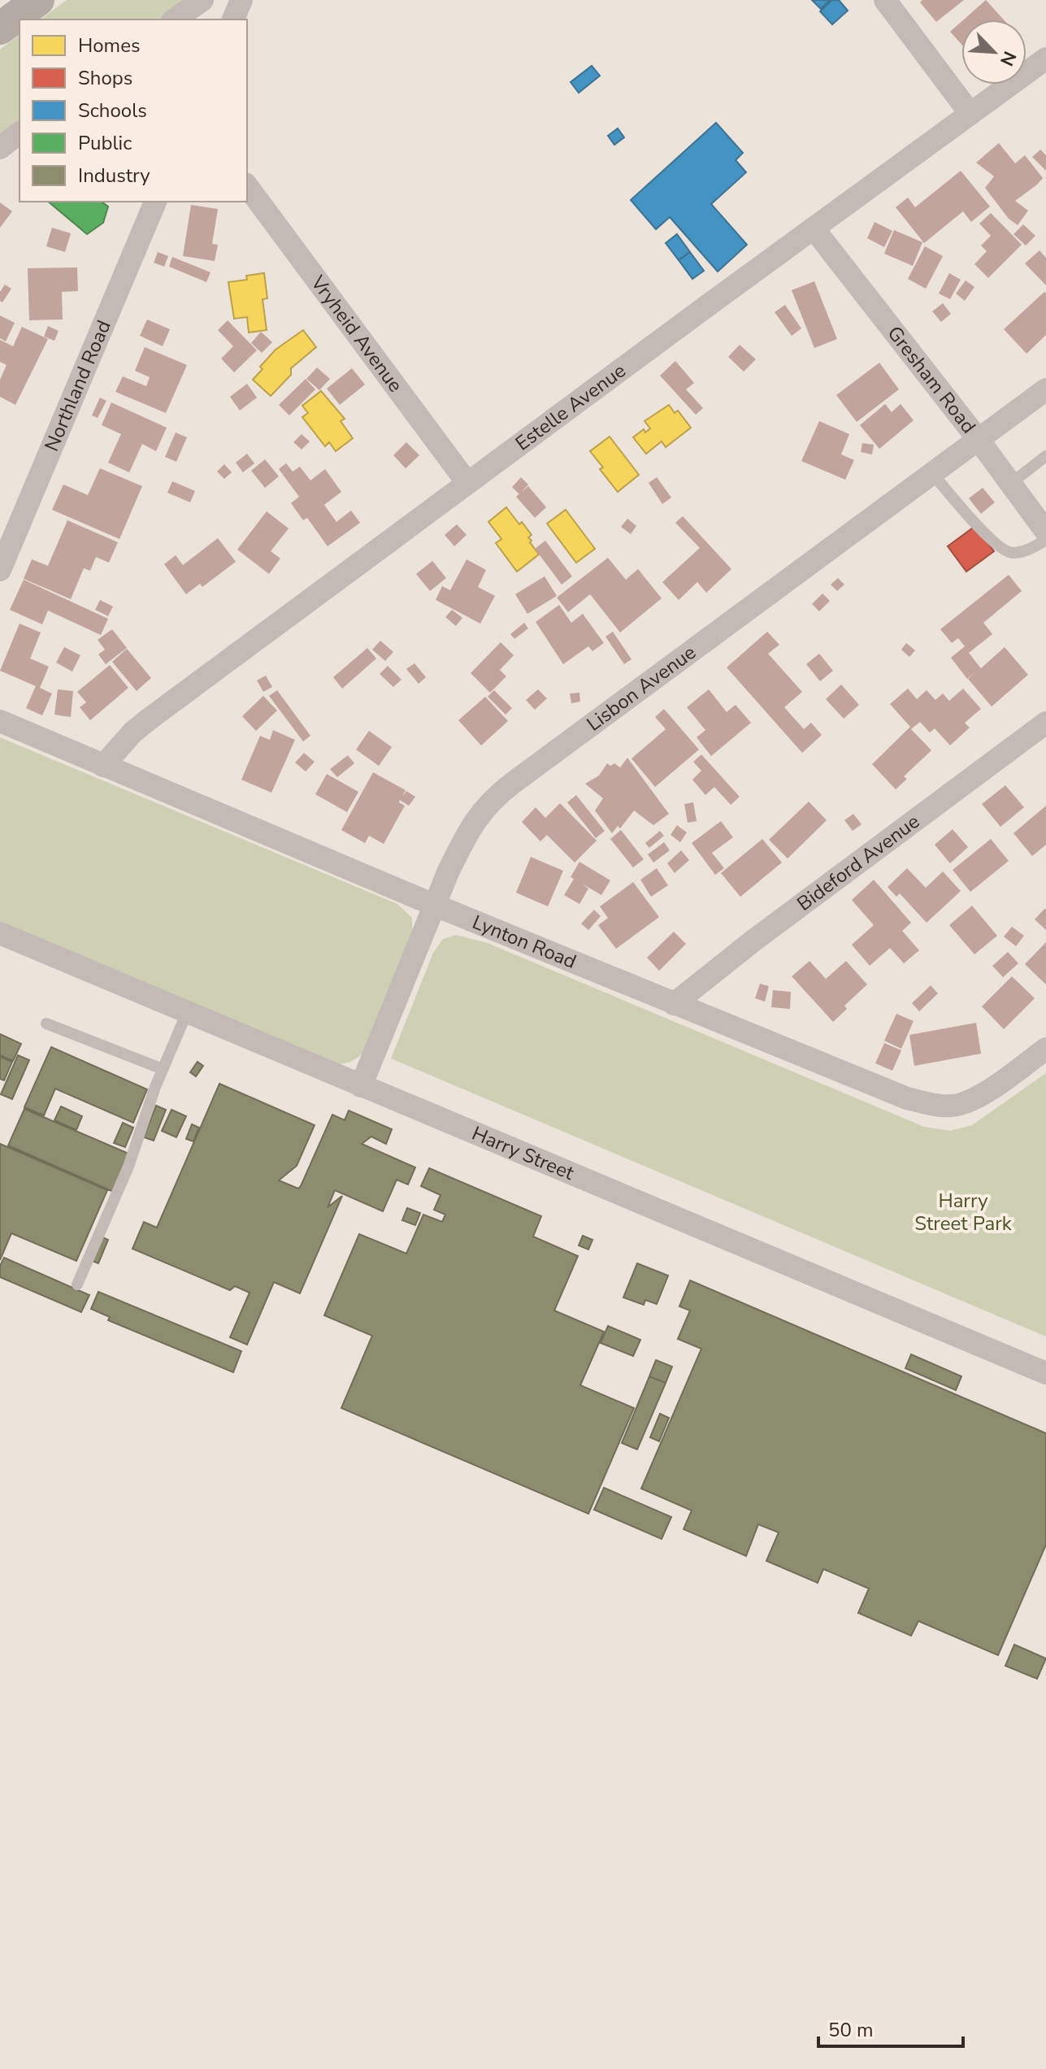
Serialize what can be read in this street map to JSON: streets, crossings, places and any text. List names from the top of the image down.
{
  "streets": {
    "street": [
      "Vryheid Avenue",
      "Gresham Road",
      "Northland Road",
      "Estelle Avenue",
      "Lisbon Avenue",
      "Bideford Avenue",
      "Lynton Road",
      "Harry Street"
    ]
  },
  "crossings": [
    ["Vryheid Avenue", "Estelle Avenue"],
    ["Gresham Road", "Estelle Avenue"],
    ["Gresham Road", "Lisbon Avenue"],
    ["Estelle Avenue", "Lynton Road"],
    ["Lisbon Avenue", "Lynton Road"],
    ["Lisbon Avenue", "Harry Street"],
    ["Bideford Avenue", "Lynton Road"]
  ],
  "parks": ["Harry Street Park"],
  "legend": [
    "Homes",
    "Shops",
    "Schools",
    "Public",
    "Industry"
  ],
  "scale_bar": "50 m",
  "north": "bottom right"
}
